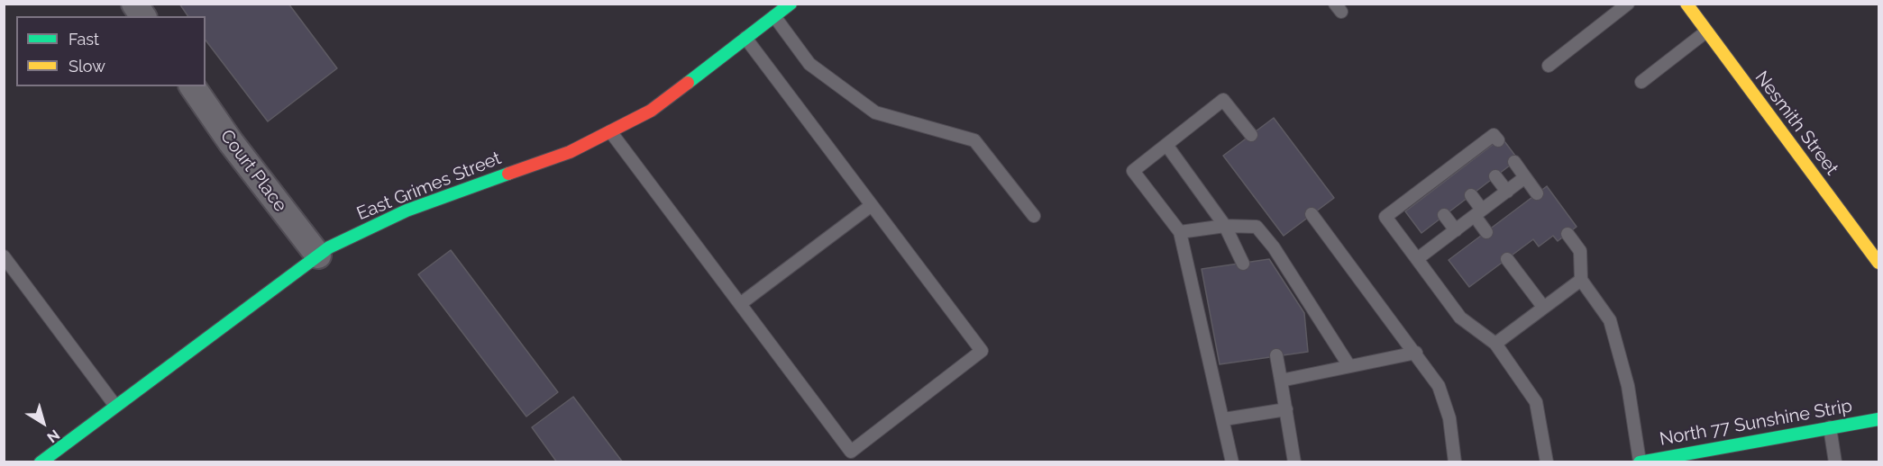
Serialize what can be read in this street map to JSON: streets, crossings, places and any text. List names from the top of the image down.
{
  "streets": {
    "street": [
      "Nesmith Street",
      "Court Place",
      "East Grimes Street",
      "North 77 Sunshine Strip"
    ]
  },
  "crossings": [
    ["Court Place", "East Grimes Street"]
  ],
  "legend": ["Fast", "Slow"],
  "north": "bottom right"
}
